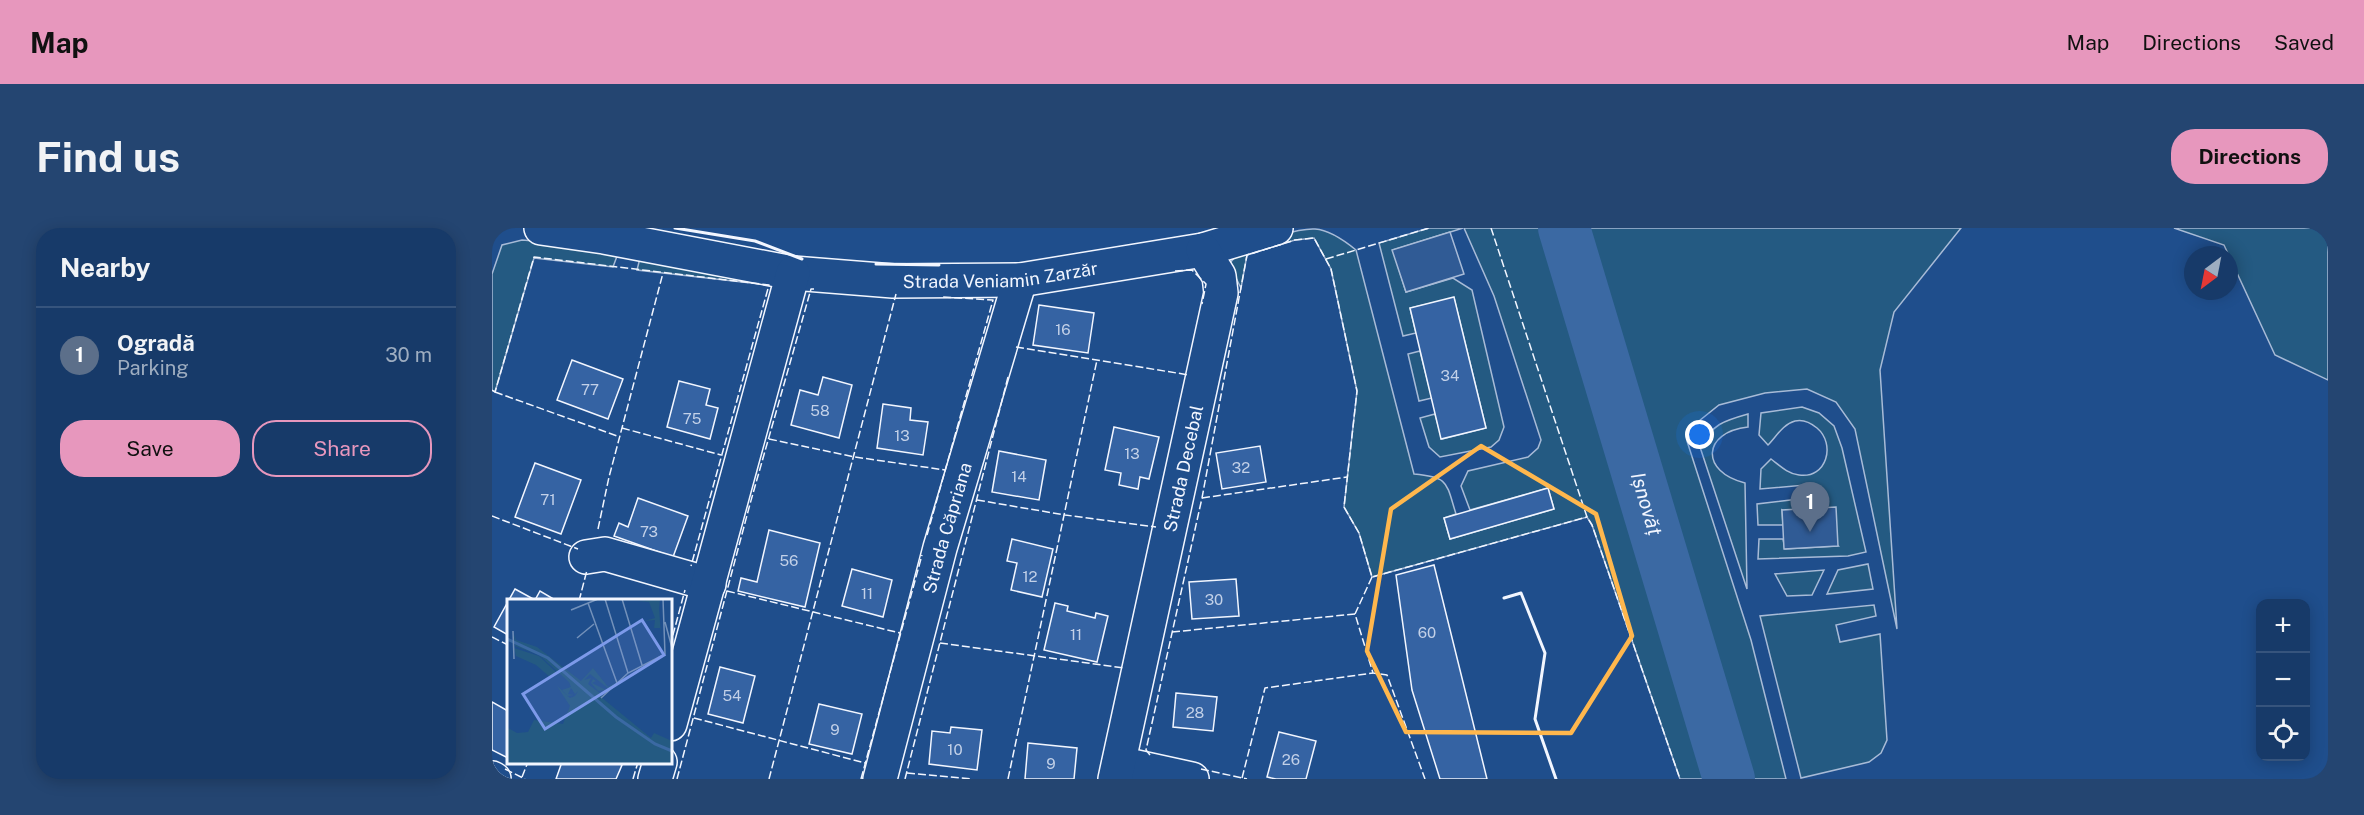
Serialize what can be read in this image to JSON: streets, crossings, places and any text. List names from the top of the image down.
{
  "streets": {
    "street": ["Strada Veniamin Zarzăr", "Strada Decebal", "Strada Căpriana"]
  },
  "crossings": [
    ["Strada Veniamin Zarzăr", "Strada Decebal"],
    ["Strada Veniamin Zarzăr", "Strada Căpriana"]
  ],
  "water": ["Ișnovăț"],
  "house_numbers": [
    "16",
    "34",
    "77",
    "58",
    "75",
    "13",
    "13",
    "32",
    "14",
    "71",
    "73",
    "56",
    "12",
    "11",
    "30",
    "60",
    "11",
    "54",
    "28",
    "9",
    "10",
    "26",
    "9"
  ],
  "north": "bottom left",
  "page": {
    "header": "Map",
    "nav": ["Map", "Directions", "Saved"],
    "buttons": [
      "Directions",
      ["Save", "Share"]
    ],
    "title": "Find us",
    "heading": "Nearby",
    "list": [
      {
        "mark": "1",
        "name": "Ogradă",
        "note": "Parking",
        "value": "30 m"
      }
    ],
    "pins": "1",
    "map_buttons": ["+", "−"]
  }
}
